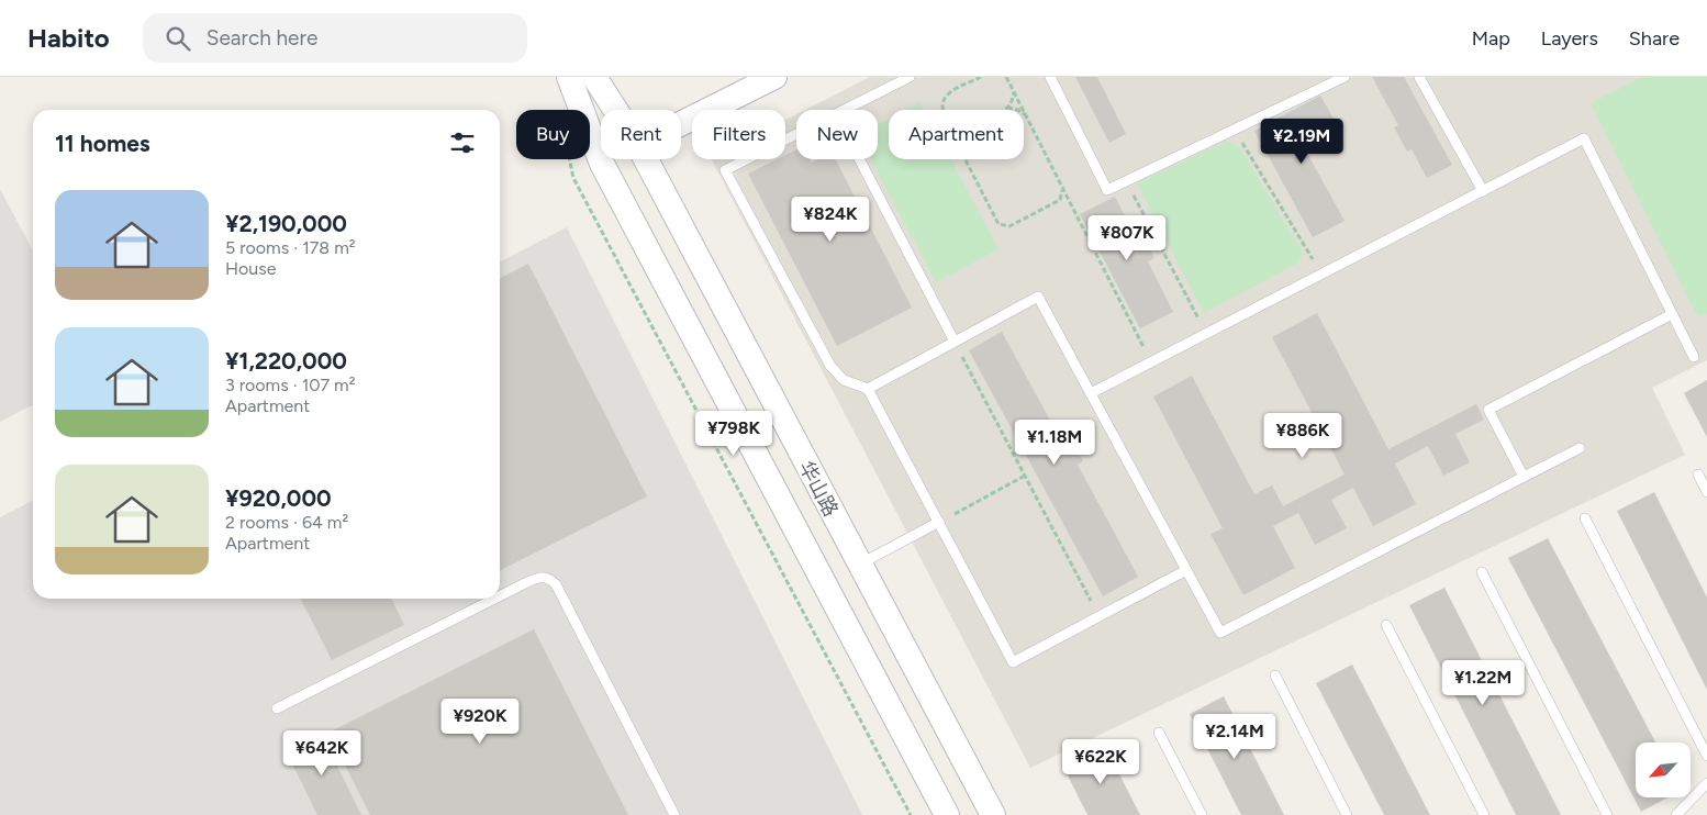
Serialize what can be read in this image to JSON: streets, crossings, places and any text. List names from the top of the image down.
{
  "streets": {
    "street": ["华山路"]
  },
  "north": "bottom left",
  "page": {
    "header": "Habito",
    "search": "Search here",
    "nav": ["Map", "Layers", "Share"],
    "chip": [
      "Buy",
      "Rent",
      "Filters",
      "New",
      "Apartment"
    ],
    "heading": "11 homes",
    "price": [
      "¥2.19M",
      "¥824K",
      "¥807K",
      "¥798K",
      "¥886K",
      "¥1.18M",
      "¥1.22M",
      "¥920K",
      "¥2.14M",
      "¥642K",
      "¥622K"
    ],
    "list": [
      {
        "name": "¥2,190,000",
        "note": "5 rooms · 178 m² · House"
      },
      {
        "name": "¥1,220,000",
        "note": "3 rooms · 107 m² · Apartment"
      },
      {
        "name": "¥920,000",
        "note": "2 rooms · 64 m² · Apartment"
      }
    ]
  }
}
